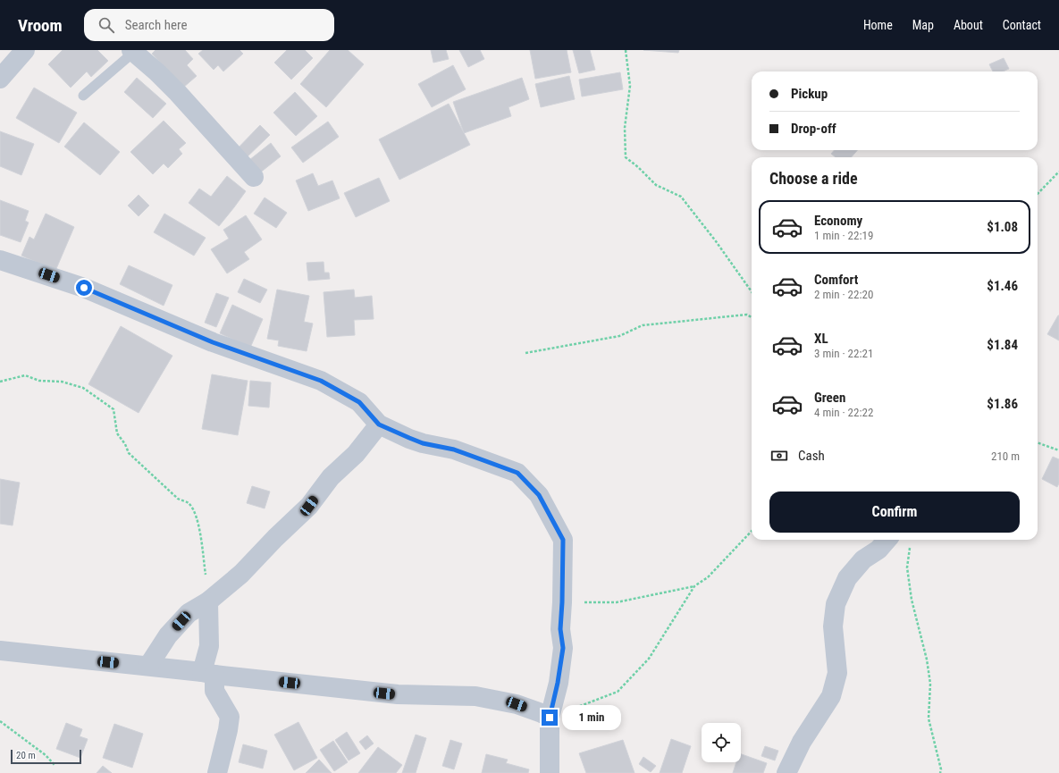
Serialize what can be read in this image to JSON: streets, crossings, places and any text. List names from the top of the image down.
{
  "scale_bar": "20 m",
  "page": {
    "header": "Vroom",
    "search": "Search here",
    "nav": [
      "Home",
      "Map",
      "About",
      "Contact"
    ],
    "banner": ["Pickup", "Drop-off"],
    "heading": "Choose a ride",
    "list": [
      {
        "name": "Economy",
        "note": "1 min · 22:19",
        "value": "$1.08"
      },
      {
        "name": "Comfort",
        "note": "2 min · 22:20",
        "value": "$1.46"
      },
      {
        "name": "XL",
        "note": "3 min · 22:21",
        "value": "$1.84"
      },
      {
        "name": "Green",
        "note": "4 min · 22:22",
        "value": "$1.86"
      }
    ],
    "pay": ["Cash", "210 m"],
    "buttons": "Confirm",
    "bubble": "1 min",
    "scale": "20 m"
  }
}
